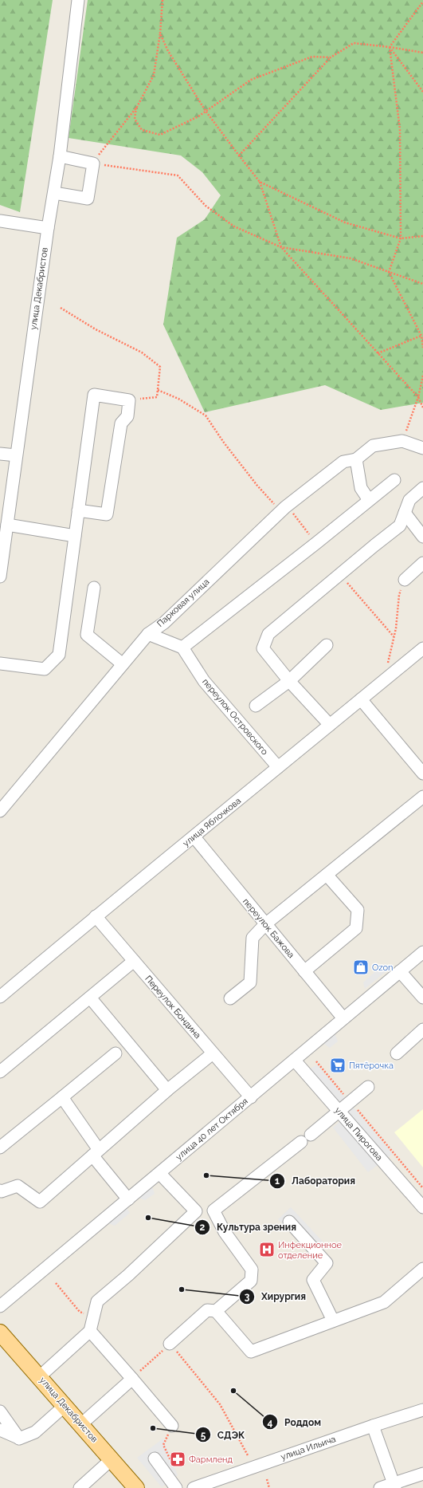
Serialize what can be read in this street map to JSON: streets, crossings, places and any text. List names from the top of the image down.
{
  "streets": {
    "main road": ["улица Декабристов"],
    "street": [
      "Парковая улица",
      "переулок Островского",
      "улица Яблочкова",
      "переулок Бажова",
      "Переулок Бондина",
      "улица 40 лет Октября",
      "улица Пирогова",
      "улица Ильича"
    ]
  },
  "crossings": [
    ["переулок Островского", "улица Яблочкова"],
    ["улица Яблочкова", "переулок Бажова"],
    ["улица Яблочкова", "Переулок Бондина"],
    ["переулок Бажова", "улица 40 лет Октября"],
    ["Переулок Бондина", "улица 40 лет Октября"],
    ["улица 40 лет Октября", "улица Пирогова"]
  ],
  "places": {
    "shop": ["Ozon"],
    "supermarket": ["Пятёрочка"],
    "other": [
      "Лаборатория",
      "Культура зрения",
      "Хирургия",
      "Роддом",
      "СДЭК"
    ],
    "hospital": ["Инфекционное отделение"],
    "pharmacy": ["Фармленд"]
  }
}
